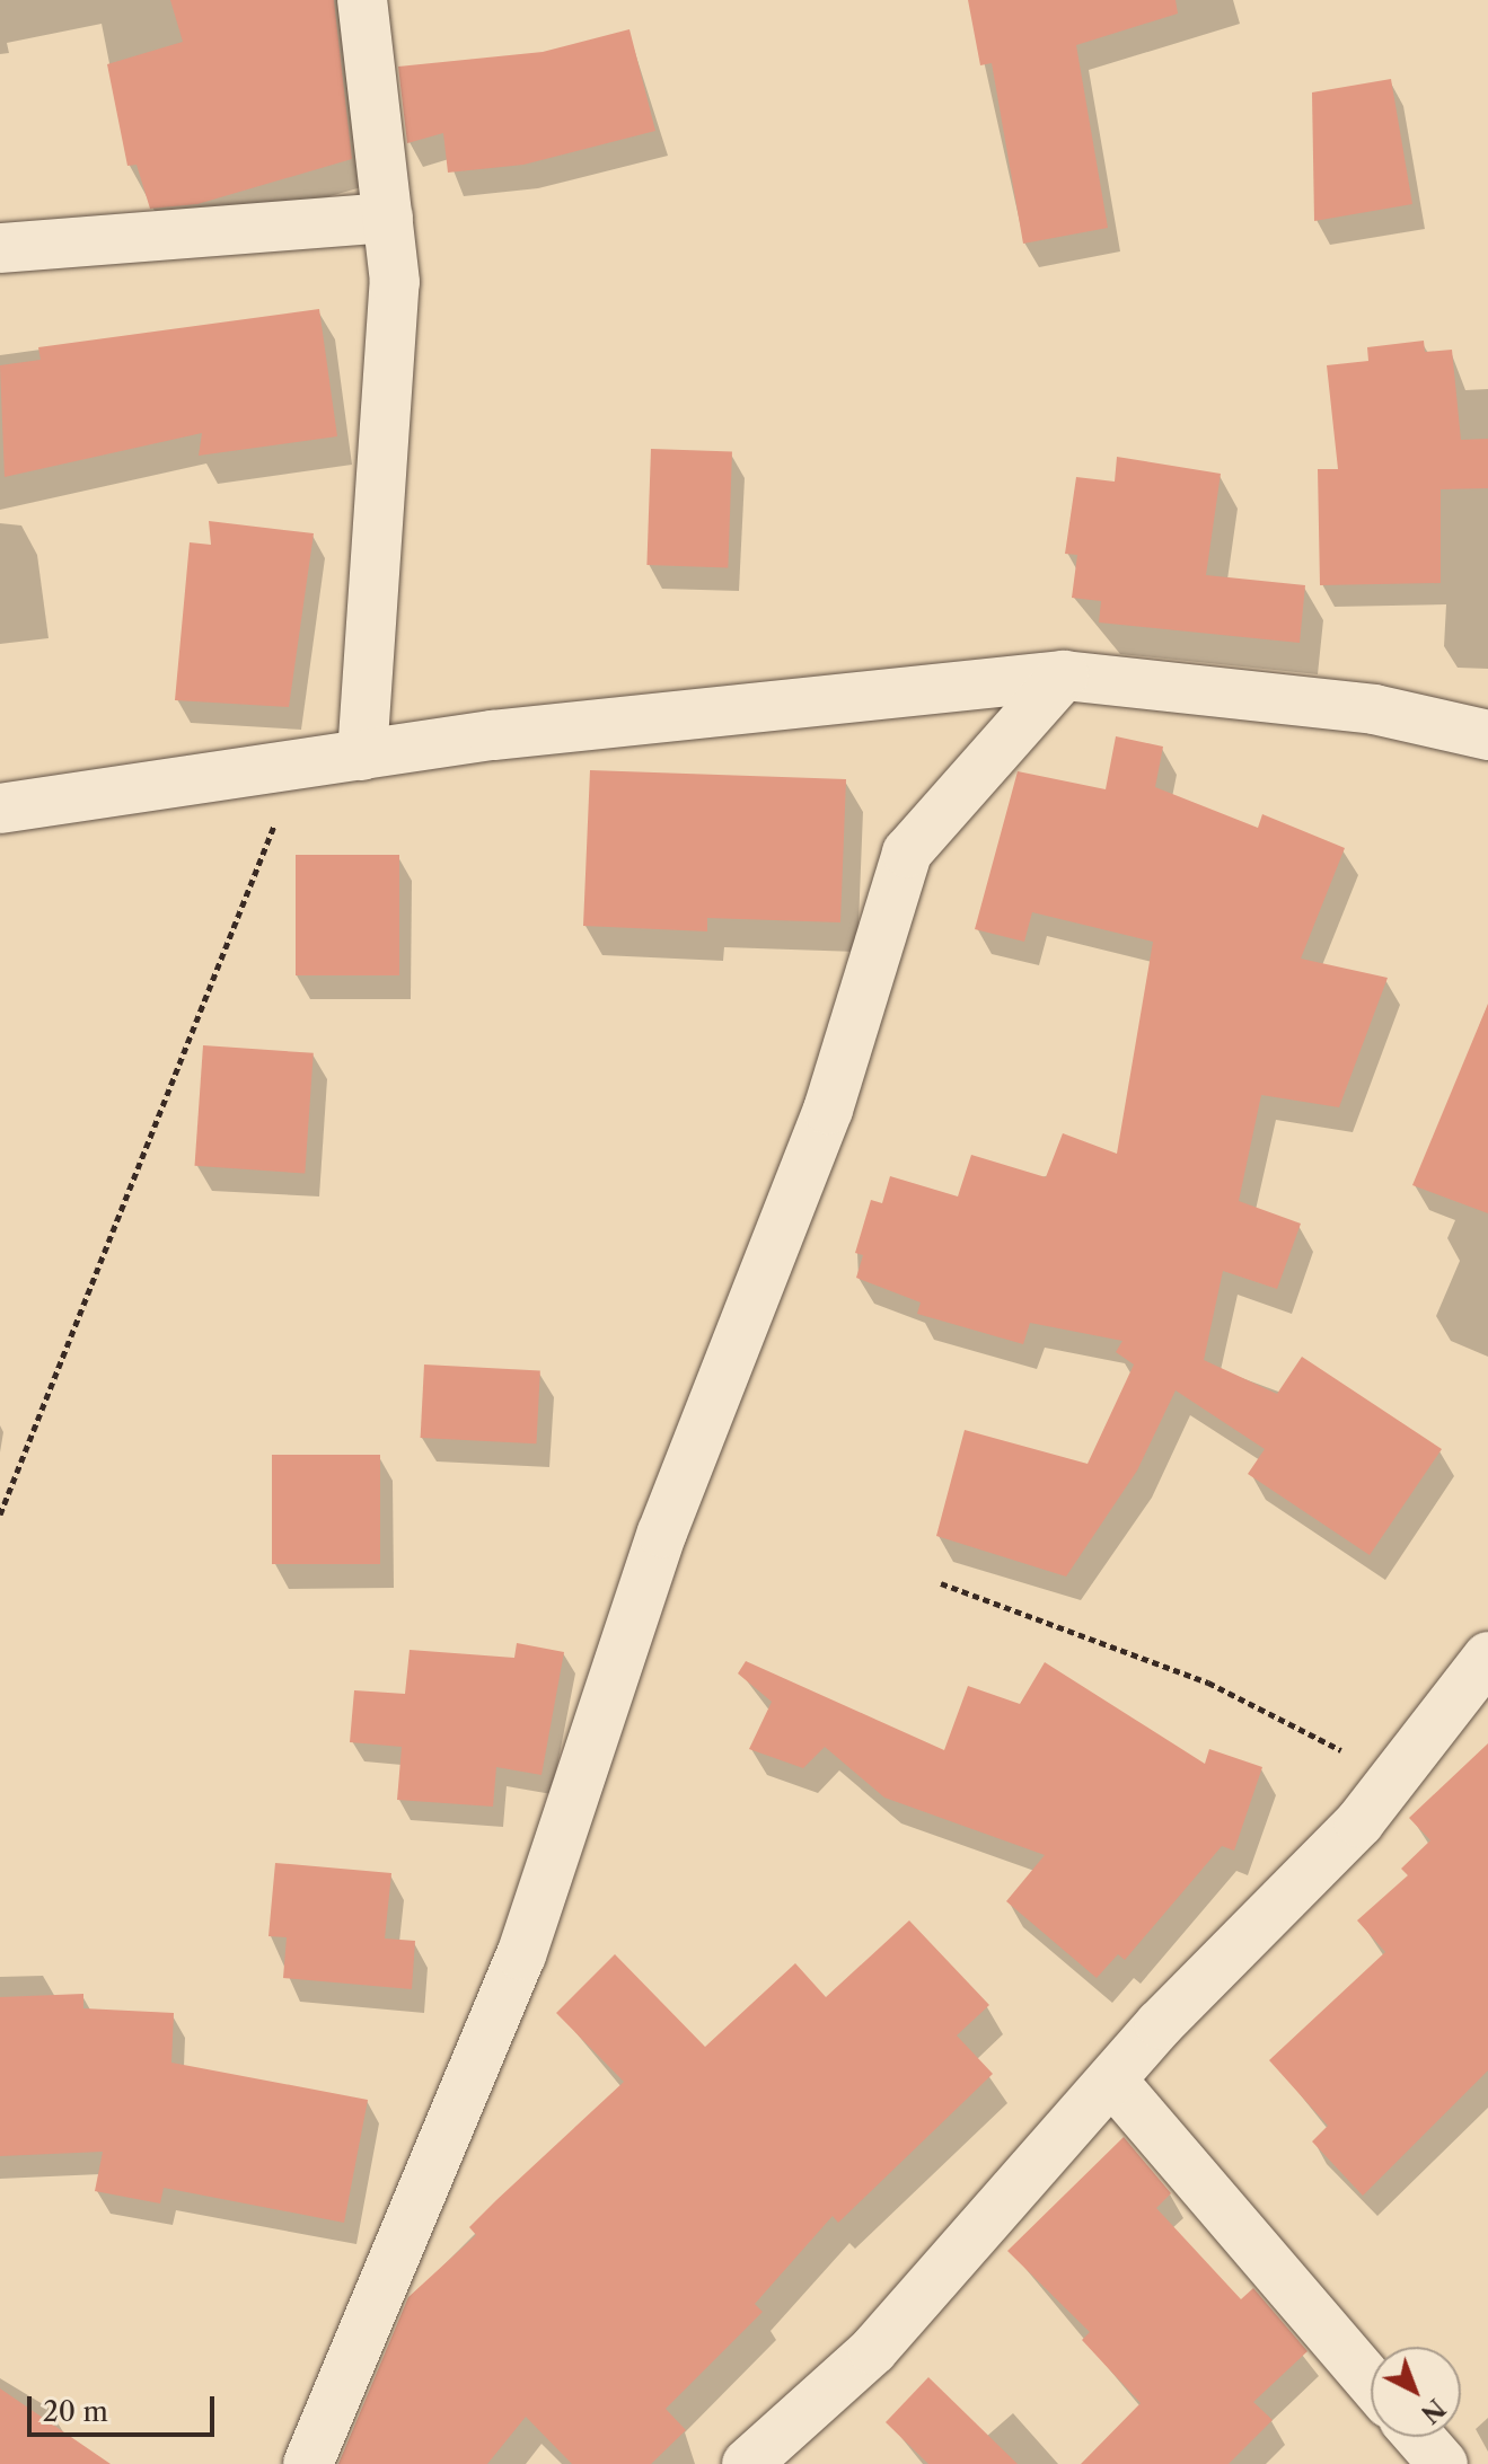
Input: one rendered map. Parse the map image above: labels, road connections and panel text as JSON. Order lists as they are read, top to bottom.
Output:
{
  "scale_bar": "20 m",
  "north": "bottom right"
}
